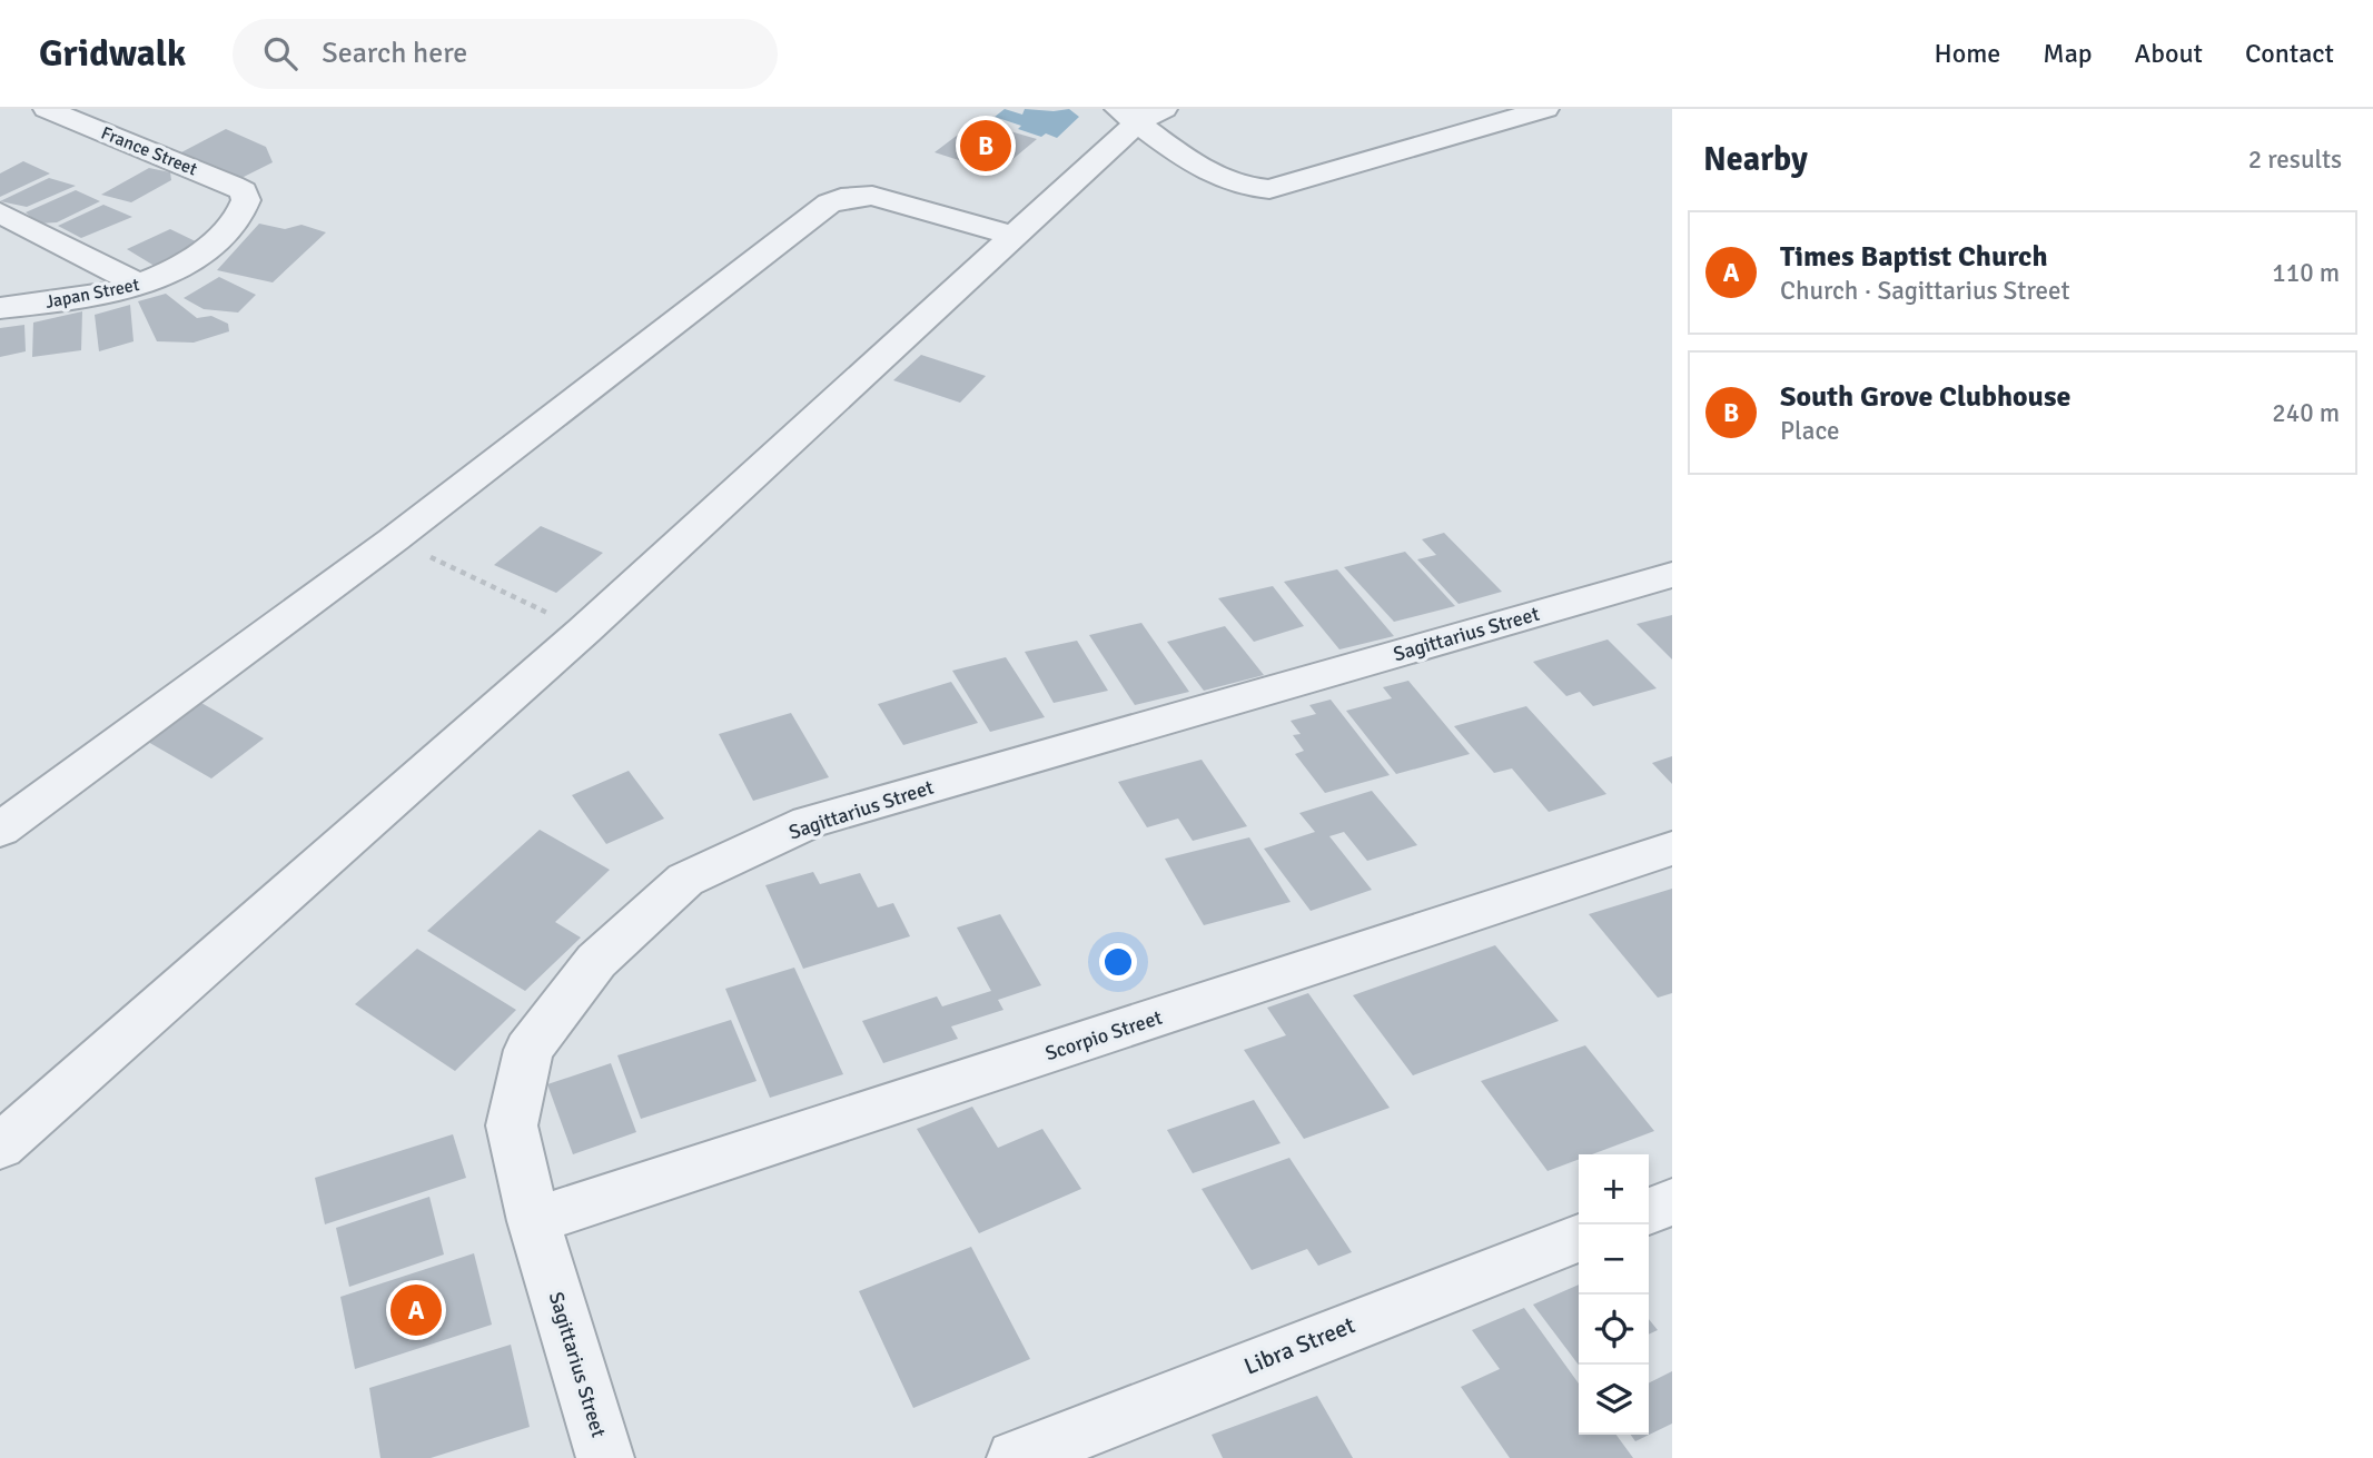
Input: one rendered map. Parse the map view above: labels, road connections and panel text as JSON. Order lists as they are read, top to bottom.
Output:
{
  "streets": {
    "street": [
      "France Street",
      "Japan Street",
      "Sagittarius Street",
      "Scorpio Street",
      "Libra Street"
    ]
  },
  "crossings": [
    ["France Street", "Japan Street"],
    ["Sagittarius Street", "Scorpio Street"]
  ],
  "page": {
    "header": "Gridwalk",
    "search": "Search here",
    "nav": [
      "Home",
      "Map",
      "About",
      "Contact"
    ],
    "heading": ["Nearby", "2 results"],
    "pins": ["B", "A"],
    "list": [
      {
        "mark": "A",
        "name": "Times Baptist Church",
        "note": "Church · Sagittarius Street",
        "value": "110 m"
      },
      {
        "mark": "B",
        "name": "South Grove Clubhouse",
        "note": "Place",
        "value": "240 m"
      }
    ],
    "map_buttons": ["+", "−"]
  }
}
